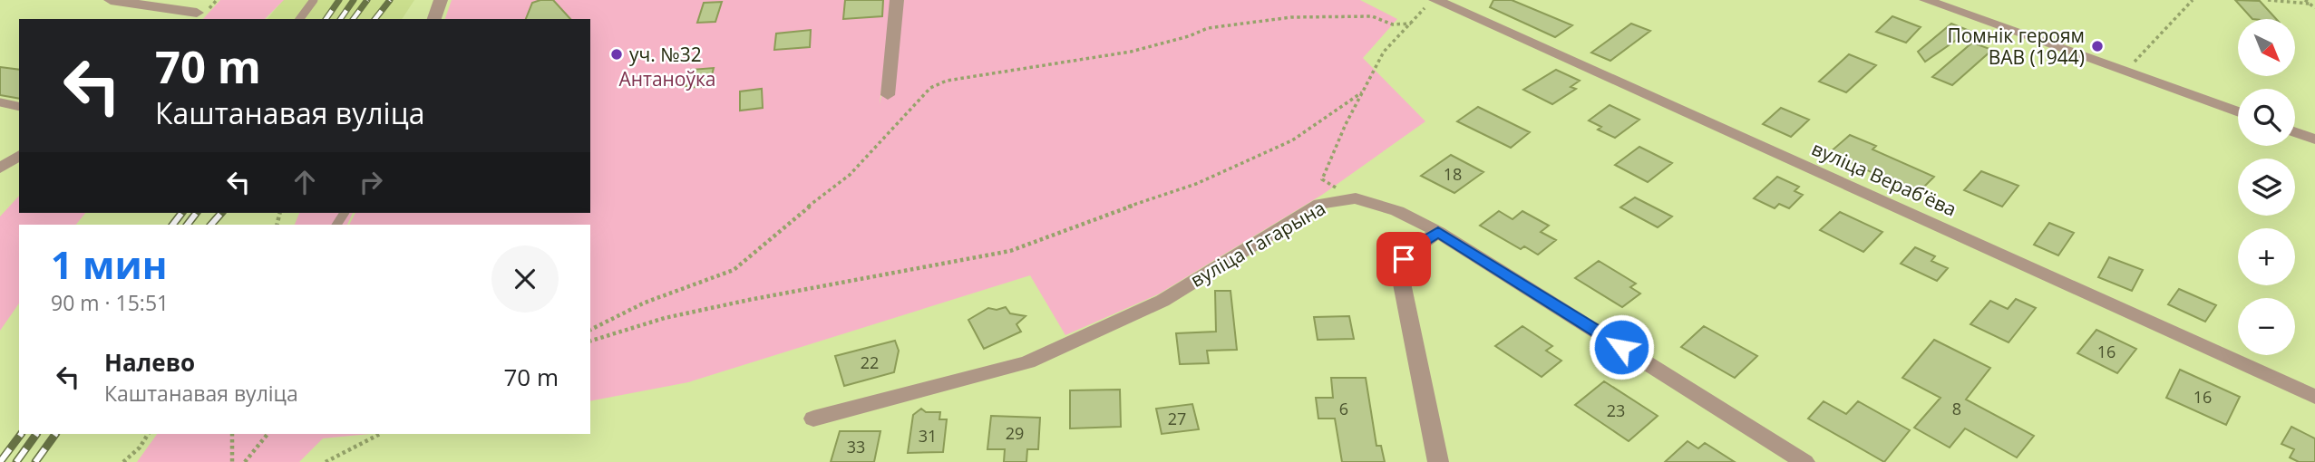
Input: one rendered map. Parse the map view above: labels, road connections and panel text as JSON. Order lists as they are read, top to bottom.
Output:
{
  "streets": {
    "street": ["вуліца Верабʼёва", "вуліца Гагарына"]
  },
  "parks": ["Антаноўка"],
  "places": ["Помнік героям ВАВ (1944)", "уч. №32"],
  "house_numbers": [
    "18",
    "16",
    "22",
    "16",
    "6",
    "8",
    "23",
    "27",
    "29",
    "31",
    "33"
  ],
  "north": "bottom right",
  "page": {
    "map_buttons": ["+", "−"],
    "turn": ["70 m", "Каштанавая вуліца"],
    "heading": ["1 мин", "90 m · 15:51"],
    "list": [
      {
        "name": "Налево",
        "note": "Каштанавая вуліца",
        "value": "70 m"
      }
    ]
  }
}
